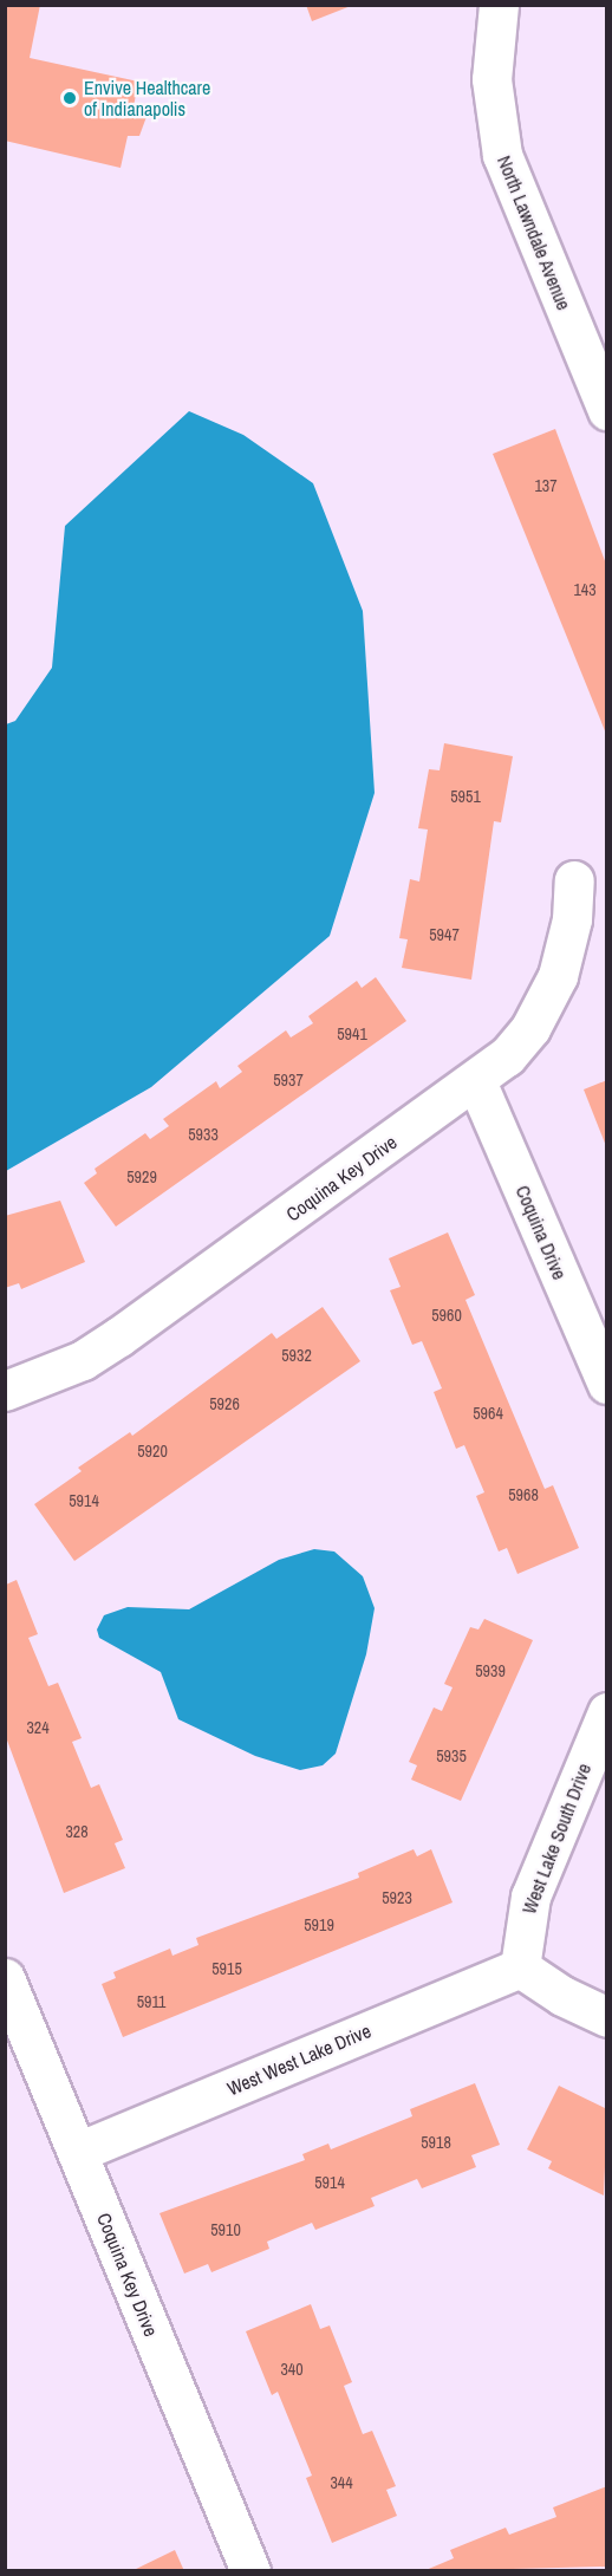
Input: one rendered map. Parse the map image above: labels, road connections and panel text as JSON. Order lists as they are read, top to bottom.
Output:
{
  "streets": {
    "street": [
      "North Lawndale Avenue",
      "Coquina Key Drive",
      "Coquina Drive",
      "West Lake South Drive",
      "West West Lake Drive"
    ]
  },
  "crossings": [
    ["Coquina Key Drive", "Coquina Drive"],
    ["Coquina Key Drive", "West West Lake Drive"],
    ["West Lake South Drive", "West West Lake Drive"]
  ],
  "places": ["Envive Healthcare of Indianapolis"],
  "house_numbers": [
    "137",
    "143",
    "5951",
    "5947",
    "5941",
    "5937",
    "5933",
    "5929",
    "5960",
    "5932",
    "5926",
    "5964",
    "5920",
    "5968",
    "5914",
    "5939",
    "324",
    "5935",
    "328",
    "5923",
    "5919",
    "5915",
    "5911",
    "5918",
    "5914",
    "5910",
    "340",
    "344"
  ]
}
